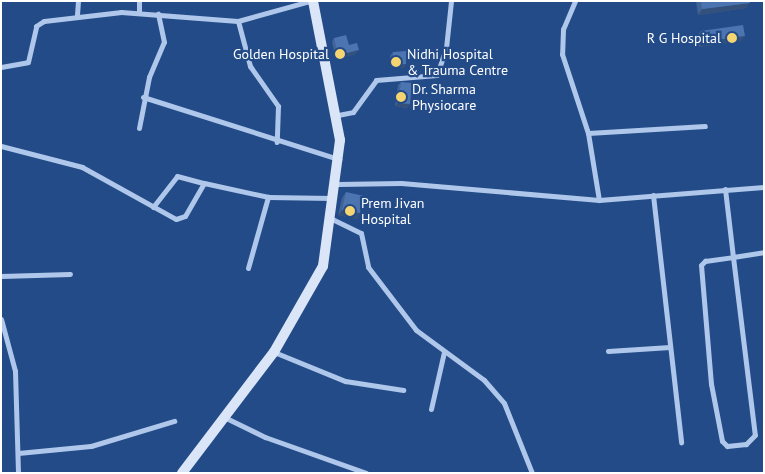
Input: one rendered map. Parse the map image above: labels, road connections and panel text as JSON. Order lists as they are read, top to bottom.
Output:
{
  "places": [
    "R G Hospital",
    "Golden Hospital",
    "Nidhi Hospital & Trauma Centre",
    "Dr. Sharma Physiocare",
    "Prem Jivan Hospital"
  ]
}
